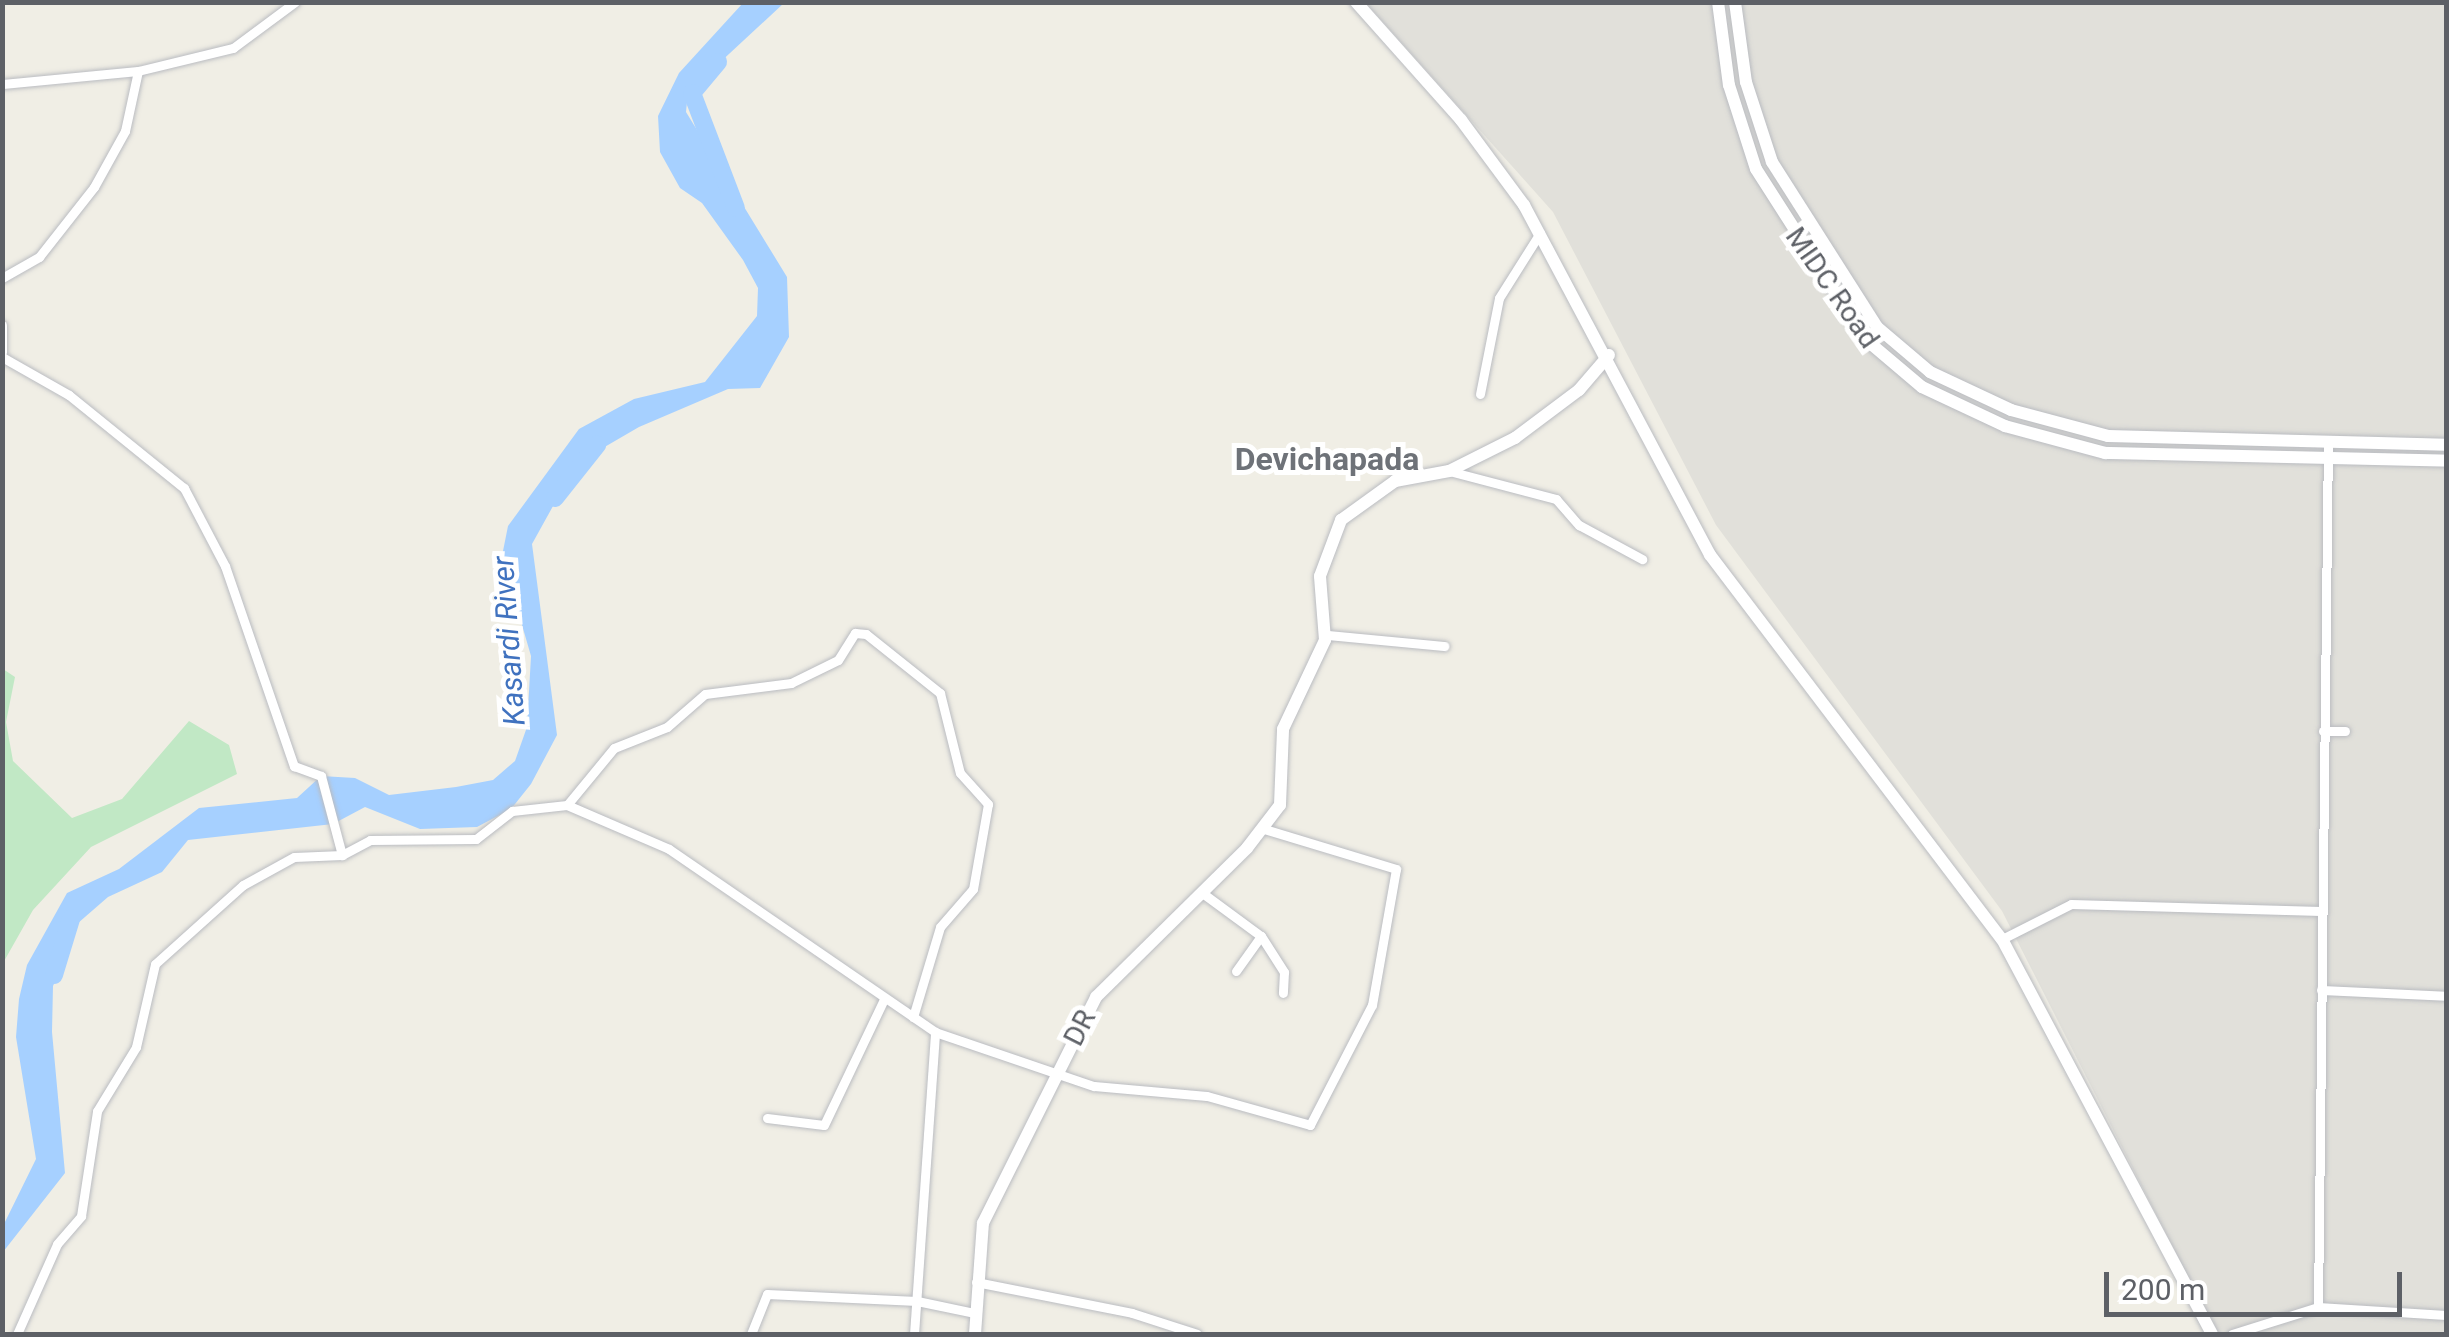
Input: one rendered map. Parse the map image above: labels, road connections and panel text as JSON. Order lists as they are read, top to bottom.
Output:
{
  "streets": {
    "main road": ["MIDC Road", "DR"]
  },
  "districts": ["Devichapada"],
  "water": ["Kasardi River"],
  "scale_bar": "200 m"
}
